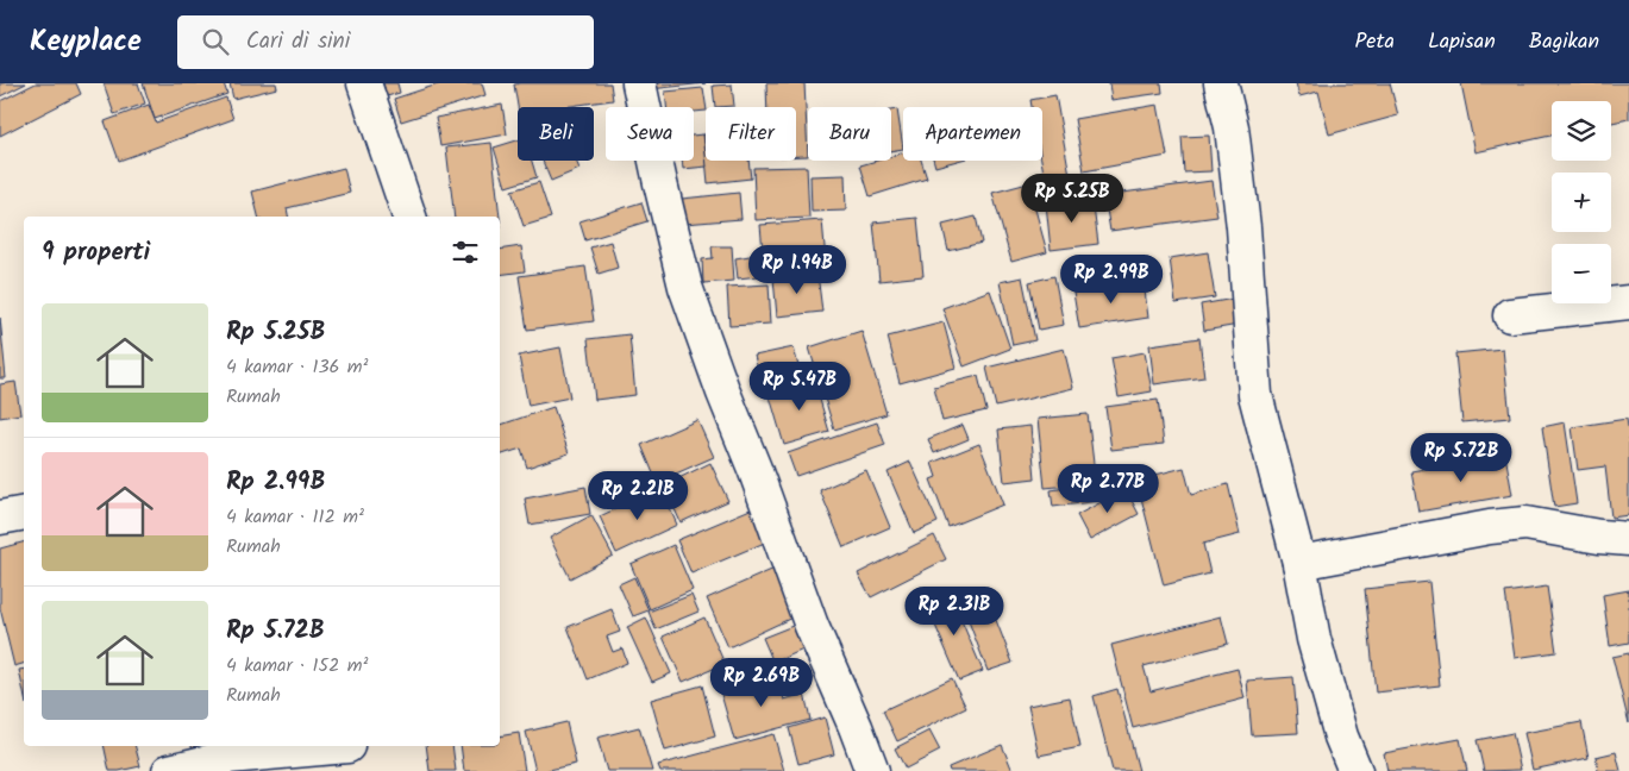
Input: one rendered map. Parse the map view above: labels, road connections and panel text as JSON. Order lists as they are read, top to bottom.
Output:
{
  "page": {
    "header": "Keyplace",
    "search": "Cari di sini",
    "nav": ["Peta", "Lapisan", "Bagikan"],
    "map_buttons": ["+", "−"],
    "chip": [
      "Beli",
      "Sewa",
      "Filter",
      "Baru",
      "Apartemen"
    ],
    "price": [
      "Rp 5.25B",
      "Rp 1.94B",
      "Rp 2.99B",
      "Rp 5.47B",
      "Rp 5.72B",
      "Rp 2.77B",
      "Rp 2.21B",
      "Rp 2.31B",
      "Rp 2.69B"
    ],
    "heading": "9 properti",
    "list": [
      {
        "name": "Rp 5.25B",
        "note": "4 kamar · 136 m² · Rumah"
      },
      {
        "name": "Rp 2.99B",
        "note": "4 kamar · 112 m² · Rumah"
      },
      {
        "name": "Rp 5.72B",
        "note": "4 kamar · 152 m² · Rumah"
      }
    ]
  }
}
